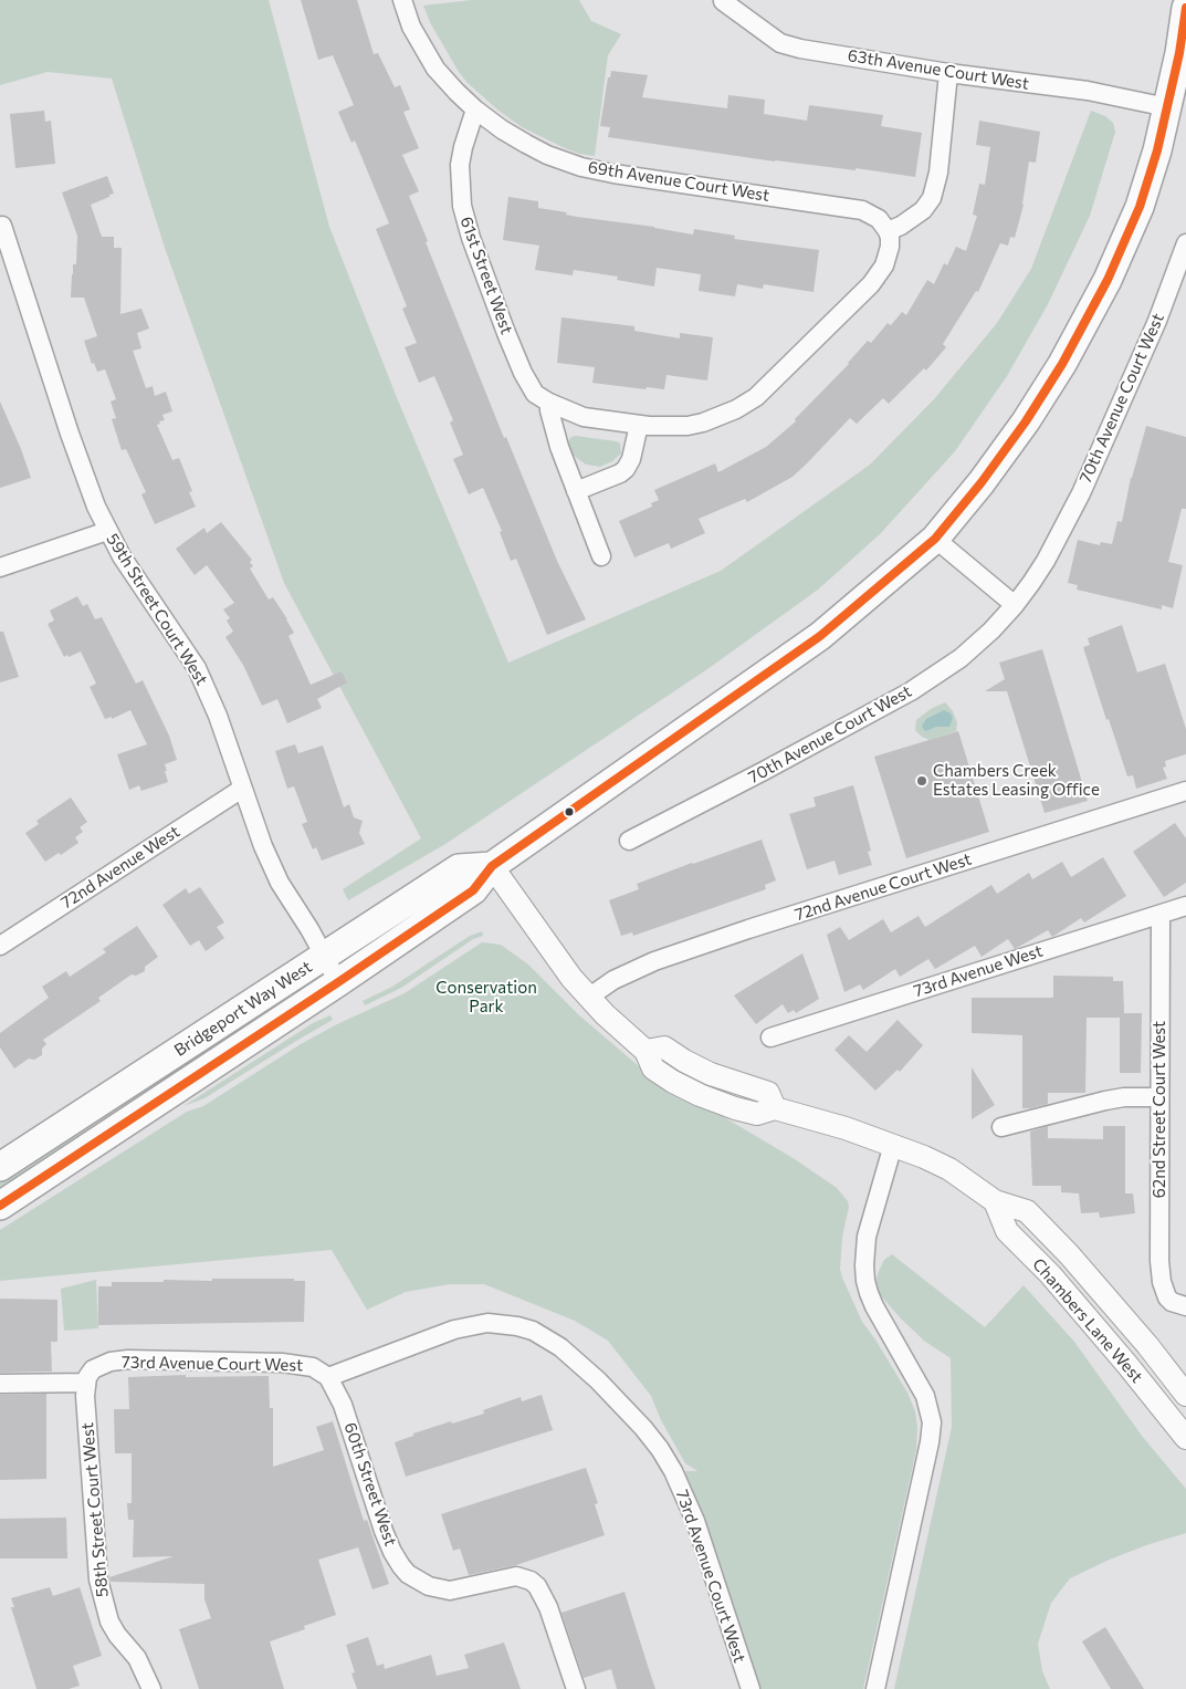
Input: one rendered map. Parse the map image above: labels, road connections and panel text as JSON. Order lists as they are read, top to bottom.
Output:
{
  "streets": {
    "main road": ["Bridgeport Way West"],
    "street": [
      "63th Avenue Court West",
      "69th Avenue Court West",
      "61st Street West",
      "70th Avenue Court West",
      "59th Street Court West",
      "72nd Avenue West",
      "72nd Avenue Court West",
      "73rd Avenue West",
      "62nd Street Court West",
      "Chambers Lane West",
      "73rd Avenue Court West",
      "60th Street West",
      "58th Street Court West"
    ]
  },
  "crossings": [
    ["63th Avenue Court West", "Bridgeport Way West"],
    ["69th Avenue Court West", "61st Street West"],
    ["59th Street Court West", "72nd Avenue West"],
    ["59th Street Court West", "Bridgeport Way West"],
    ["72nd Avenue Court West", "Chambers Lane West"],
    ["73rd Avenue West", "62nd Street Court West"],
    ["Bridgeport Way West", "Chambers Lane West"],
    ["73rd Avenue Court West", "60th Street West"],
    ["73rd Avenue Court West", "58th Street Court West"]
  ],
  "parks": ["Conservation Park"],
  "places": ["Chambers Creek Estates Leasing Office"]
}
